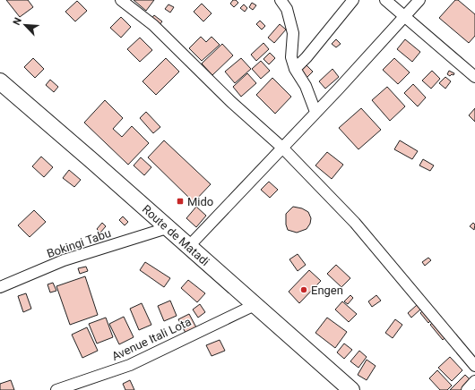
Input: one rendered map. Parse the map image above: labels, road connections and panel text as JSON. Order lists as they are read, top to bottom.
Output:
{
  "streets": {
    "highway": ["Route de Matadi"],
    "street": ["Bokingi Tabu", "Avenue Itali Lota"]
  },
  "crossings": [
    ["Route de Matadi", "Bokingi Tabu"],
    ["Route de Matadi", "Avenue Itali Lota"]
  ],
  "places": {
    "transit": ["Mido"],
    "other": ["Engen"]
  },
  "north": "top left"
}
